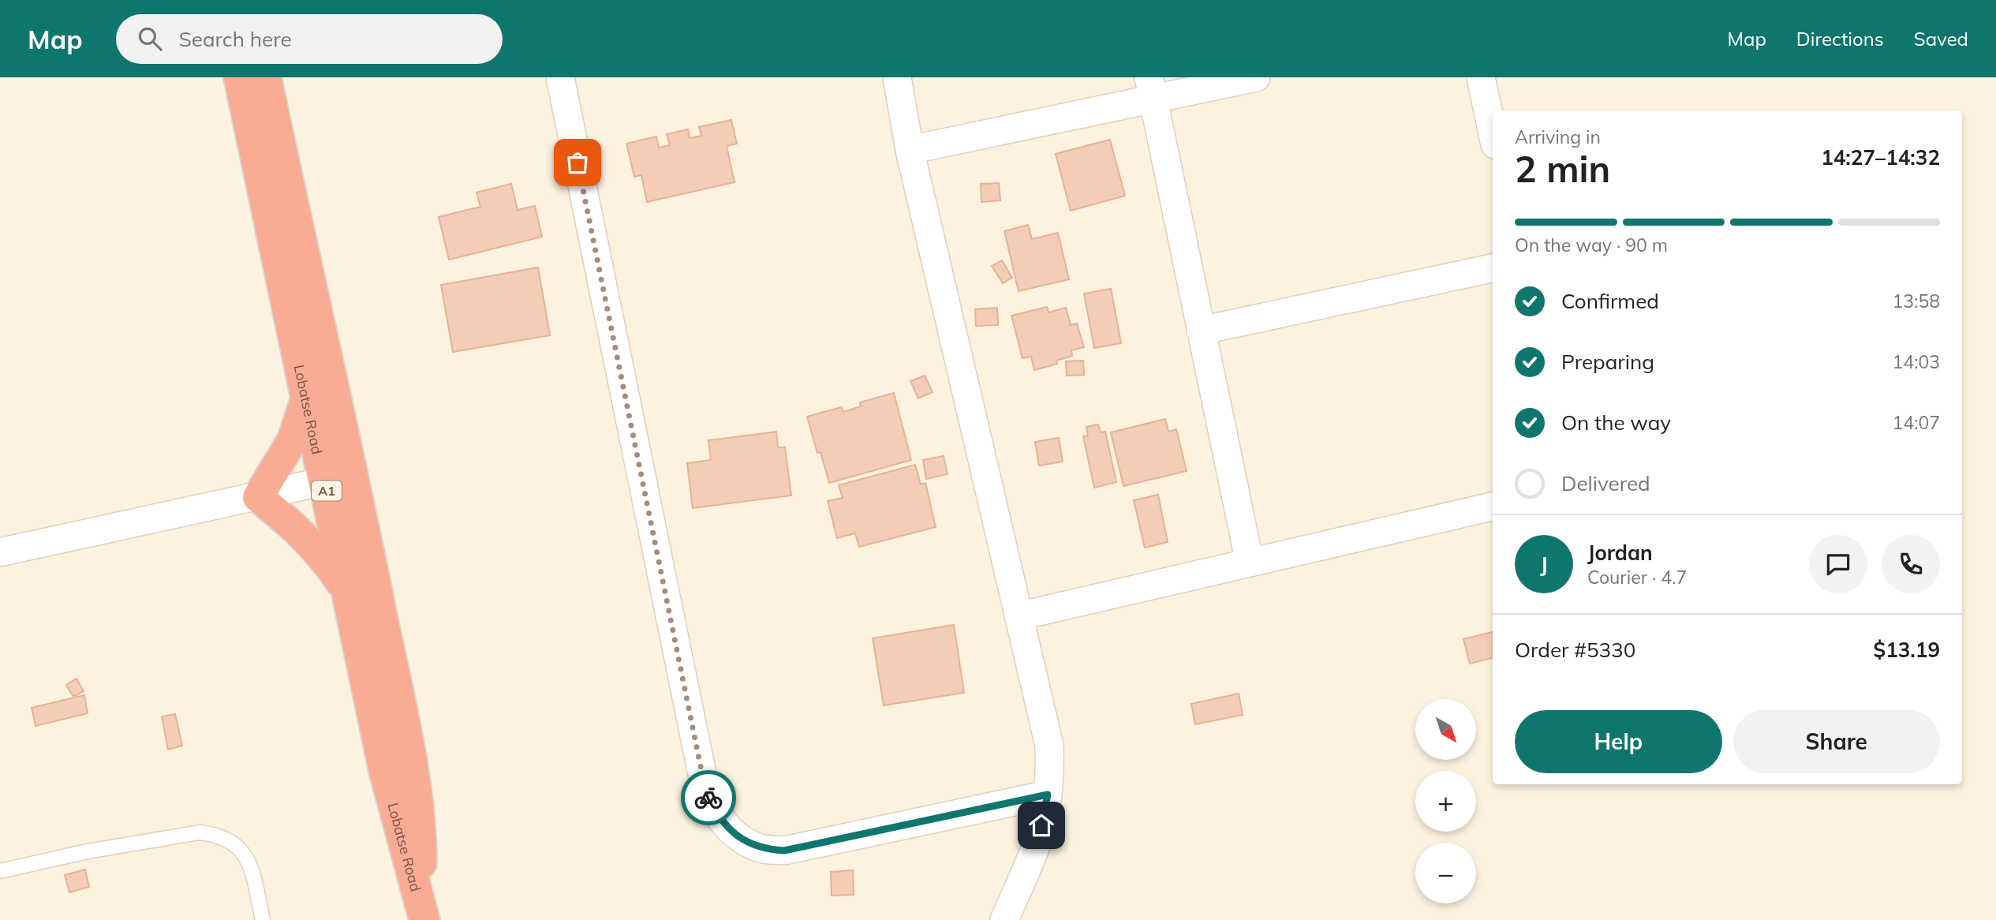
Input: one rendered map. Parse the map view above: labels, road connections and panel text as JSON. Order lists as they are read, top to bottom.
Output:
{
  "streets": {
    "highway": ["Lobatse Road", "A1"]
  },
  "north": "bottom right",
  "page": {
    "header": "Map",
    "search": "Search here",
    "nav": ["Map", "Directions", "Saved"],
    "heading": ["2 min", "Arriving in", "14:27–14:32"],
    "panel": [
      "Jordan",
      "Courier · 4.7",
      "Order #5330",
      "$13.19"
    ],
    "bar": "On the way · 90 m",
    "list": [
      ["Confirmed", "13:58"],
      ["Preparing", "14:03"],
      ["On the way", "14:07"],
      "Delivered"
    ],
    "round": "J",
    "map_buttons": ["+", "−"],
    "buttons": ["Help", "Share"]
  }
}
